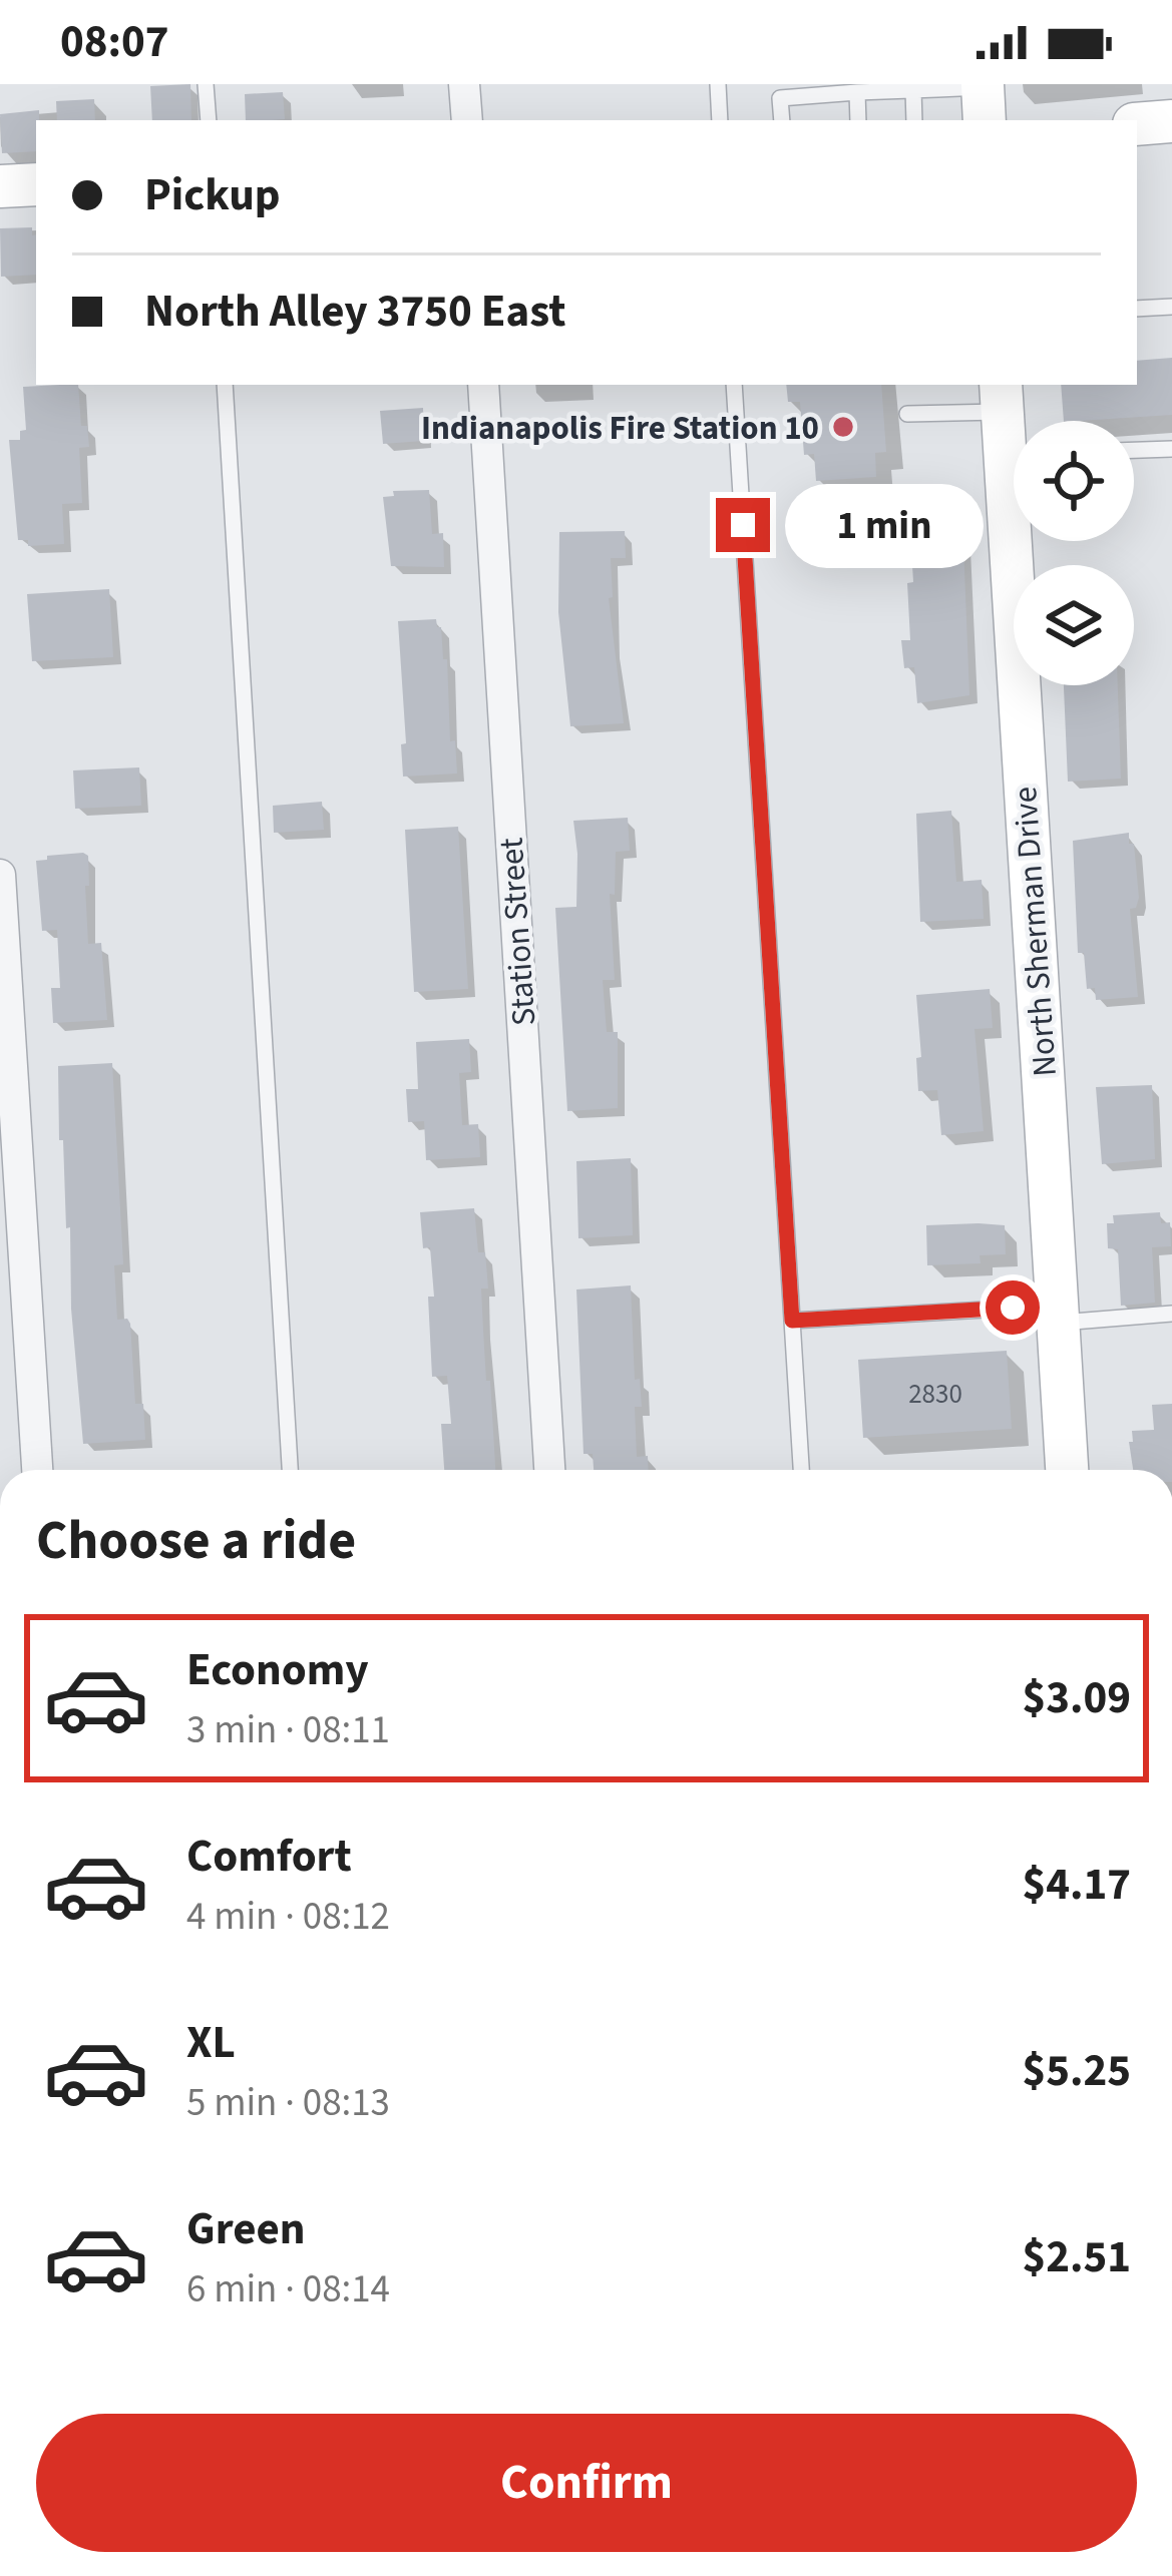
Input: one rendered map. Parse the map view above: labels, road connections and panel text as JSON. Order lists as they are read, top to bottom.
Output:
{
  "streets": {
    "main road": ["North Sherman Drive"],
    "street": ["Station Street"]
  },
  "places": ["Indianapolis Fire Station 10"],
  "house_numbers": ["2830"],
  "page": {
    "status": "08:07",
    "banner": ["Pickup", "North Alley 3750 East"],
    "bubble": "1 min",
    "heading": "Choose a ride",
    "list": [
      {
        "name": "Economy",
        "note": "3 min · 08:11",
        "value": "$3.09"
      },
      {
        "name": "Comfort",
        "note": "4 min · 08:12",
        "value": "$4.17"
      },
      {
        "name": "XL",
        "note": "5 min · 08:13",
        "value": "$5.25"
      },
      {
        "name": "Green",
        "note": "6 min · 08:14",
        "value": "$2.51"
      }
    ],
    "buttons": "Confirm"
  }
}
